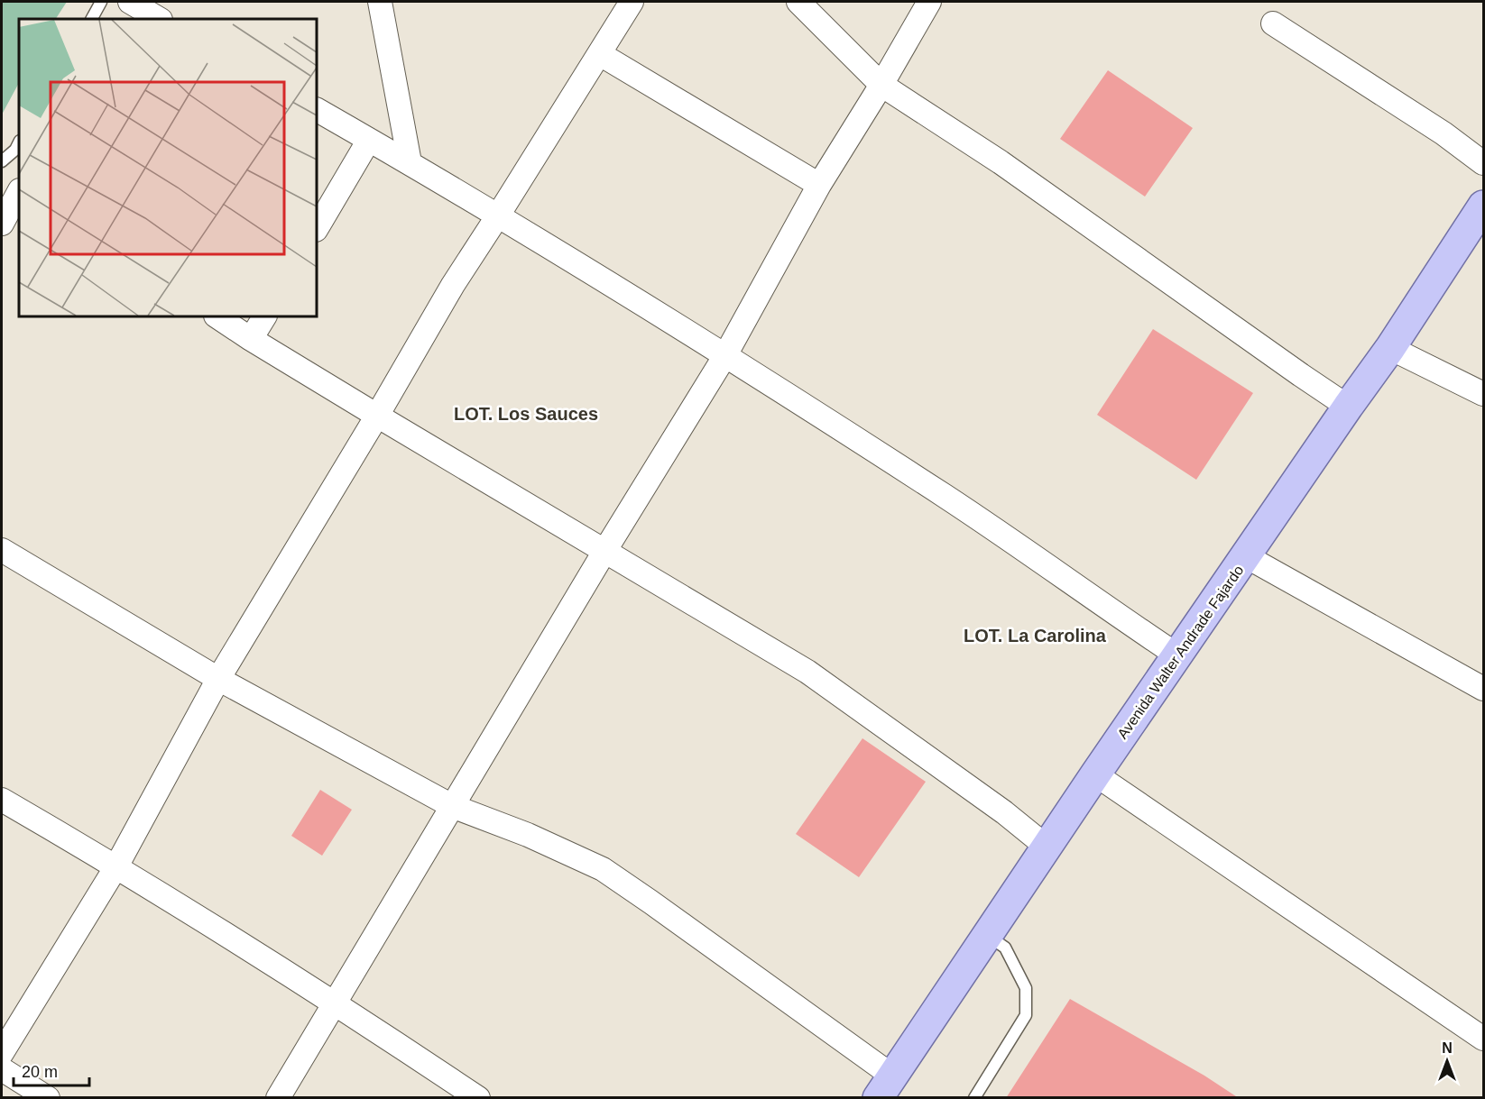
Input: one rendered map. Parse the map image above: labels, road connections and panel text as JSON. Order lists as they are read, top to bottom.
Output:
{
  "streets": {
    "main road": ["Avenida Walter Andrade Fajardo"]
  },
  "districts": ["LOT. Los Sauces", "LOT. La Carolina"],
  "scale_bar": "20 m",
  "north": "top"
}
